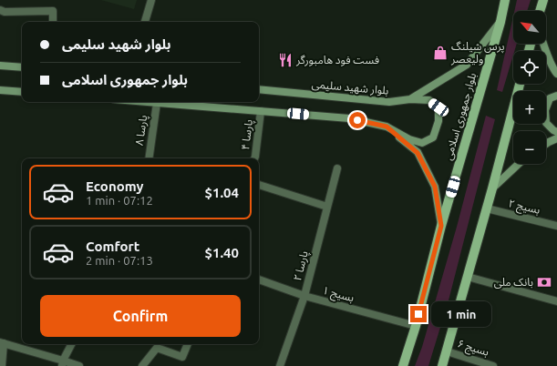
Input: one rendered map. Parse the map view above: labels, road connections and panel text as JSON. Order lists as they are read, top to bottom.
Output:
{
  "streets": {
    "main road": ["بلوار شهید سلیمی", "بلوار جمهوری اسلامی"],
    "street": [
      "پارسا ۸",
      "پارسا ۴",
      "بسیج ۲",
      "پارسا ۲",
      "بسیج ۱",
      "بسیج ۶"
    ]
  },
  "crossings": [
    ["بلوار شهید سلیمی", "بلوار جمهوری اسلامی"],
    ["بلوار جمهوری اسلامی", "بسیج ۱"],
    ["پارسا ۲", "بسیج ۱"]
  ],
  "places": {
    "shop": ["پرس شیلنگ ولیعصر"],
    "restaurant": ["فست فود هامبورگر"],
    "bank": ["بانک ملی"]
  },
  "north": "top left",
  "page": {
    "map_buttons": ["+", "−"],
    "banner": ["بلوار شهید سلیمی", "بلوار جمهوری اسلامی"],
    "list": [
      {
        "name": "Economy",
        "note": "1 min · 07:12",
        "value": "$1.04"
      },
      {
        "name": "Comfort",
        "note": "2 min · 07:13",
        "value": "$1.40"
      }
    ],
    "buttons": "Confirm",
    "bubble": "1 min"
  }
}
